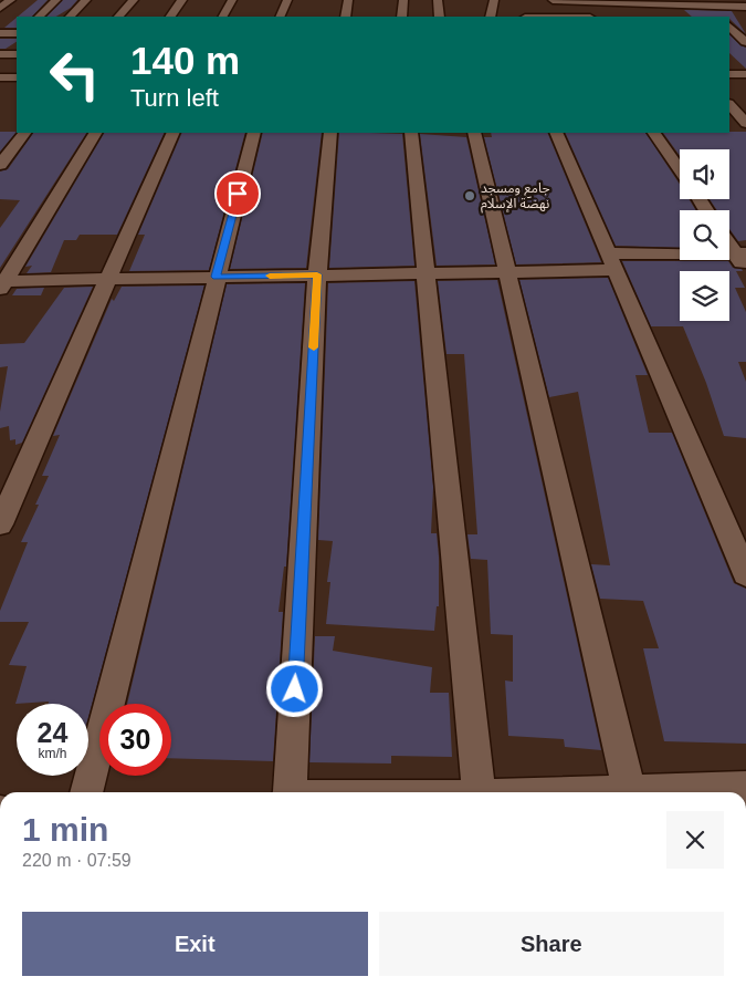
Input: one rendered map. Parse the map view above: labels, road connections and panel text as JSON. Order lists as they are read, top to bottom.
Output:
{
  "places": ["جامع ومسجد نهضة الإسلام"],
  "page": {
    "turn": ["140 m", "Turn left"],
    "speed": "24 km/h",
    "limit": "30",
    "heading": ["1 min", "220 m · 07:59"],
    "buttons": ["Exit", "Share"]
  }
}
